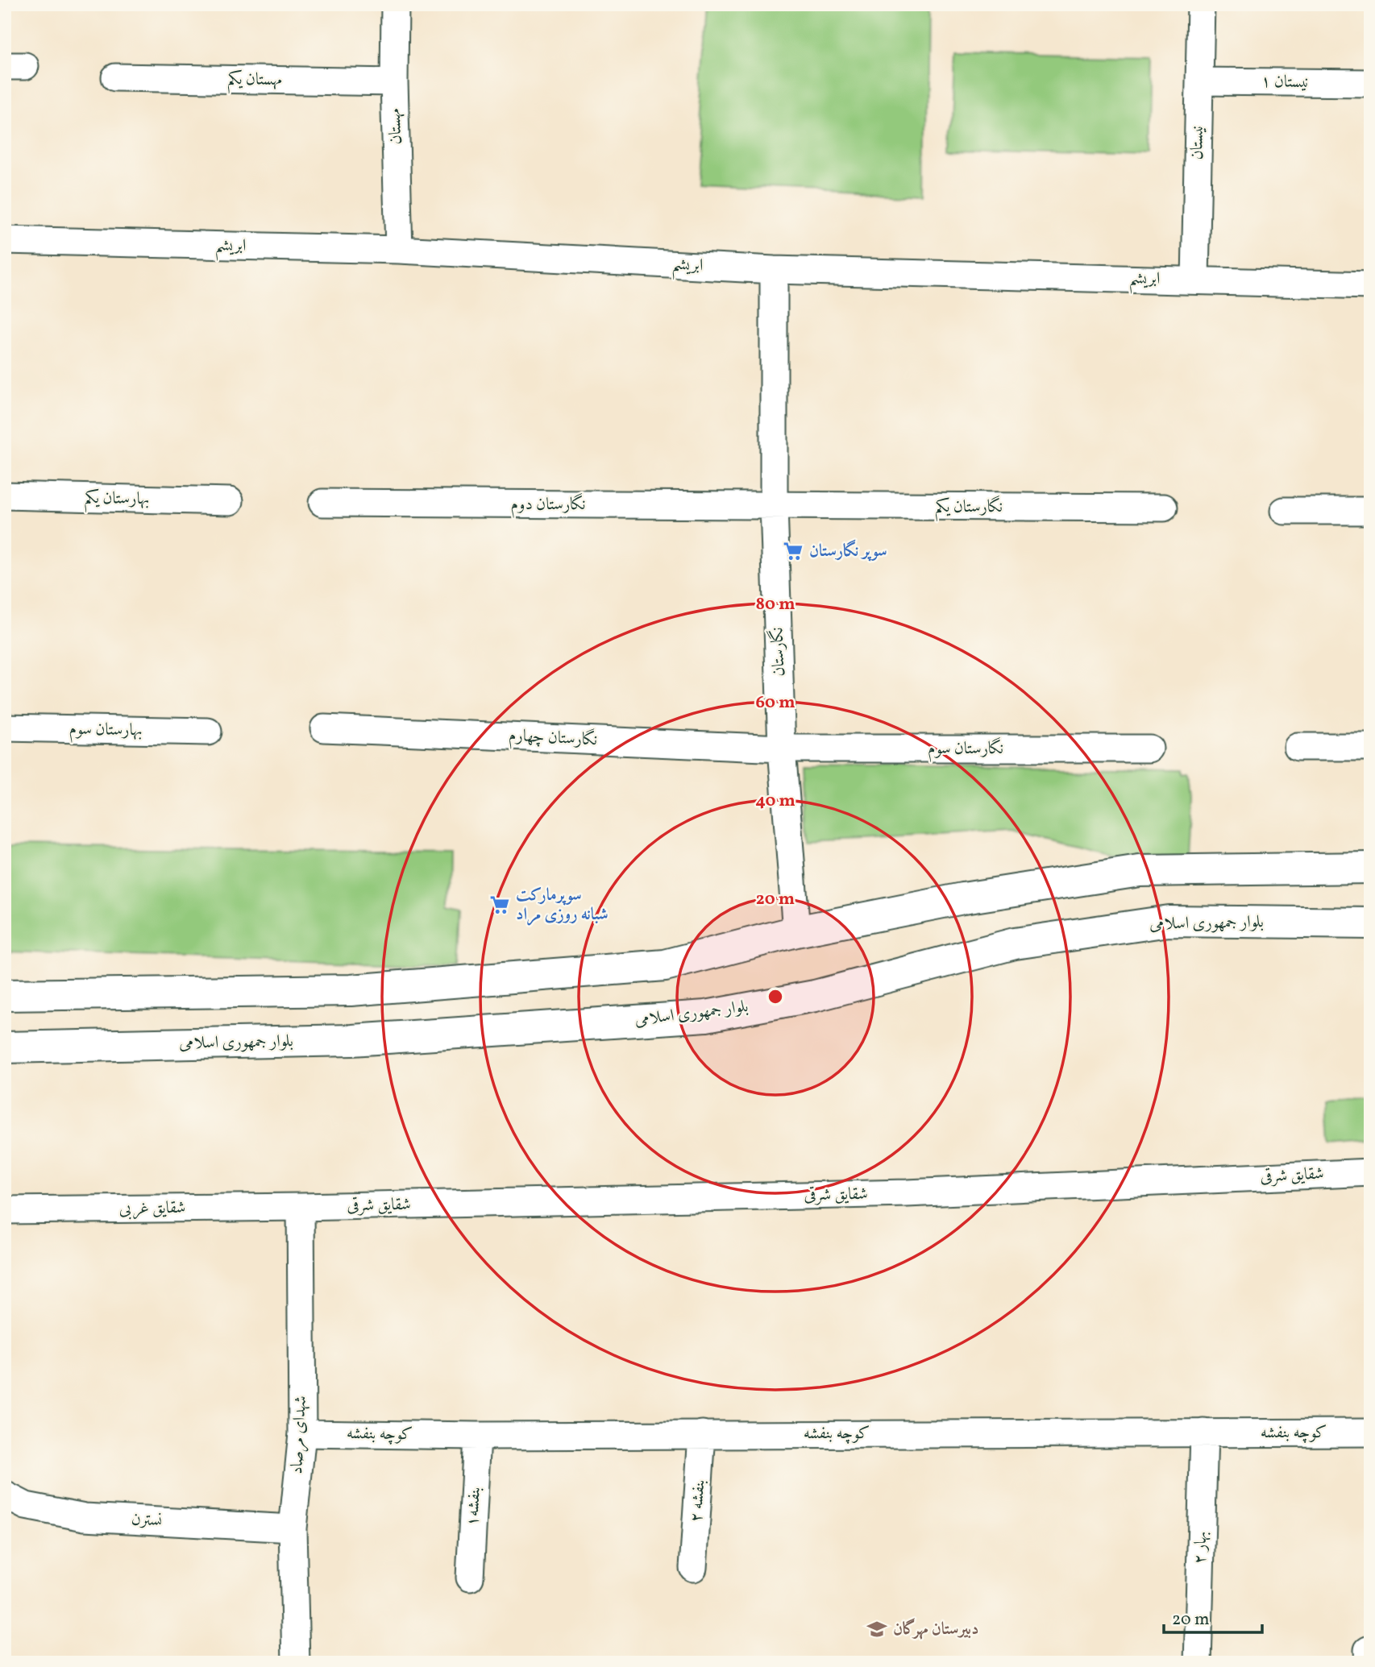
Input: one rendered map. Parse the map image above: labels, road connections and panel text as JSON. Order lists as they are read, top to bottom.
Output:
{
  "streets": {
    "main road": ["بلوار جمهوری اسلامی"],
    "street": [
      "مهستان یکم",
      "نیستان ۱",
      "مهستان",
      "نیستان",
      "ابریشم",
      "بهارستان یکم",
      "نگارستان دوم",
      "نگارستان یکم",
      "نگارستان",
      "بهارستان سوم",
      "نگارستان چهارم",
      "نگارستان سوم",
      "شقایق شرقی",
      "شقایق غربی",
      "کوچه بنفشه",
      "شهدای مرصاد",
      "بنفشه ۲",
      "بنفشه۱",
      "نسترن",
      "بهار ۲"
    ]
  },
  "crossings": [
    ["مهستان یکم", "مهستان"],
    ["نیستان ۱", "نیستان"],
    ["مهستان", "ابریشم"],
    ["نیستان", "ابریشم"],
    ["ابریشم", "نگارستان"],
    ["نگارستان دوم", "نگارستان یکم"],
    ["نگارستان دوم", "نگارستان"],
    ["نگارستان یکم", "نگارستان"],
    ["نگارستان", "نگارستان چهارم"],
    ["نگارستان", "نگارستان سوم"],
    ["نگارستان چهارم", "نگارستان سوم"],
    ["شقایق شرقی", "شقایق غربی"],
    ["شقایق شرقی", "شهدای مرصاد"],
    ["شقایق غربی", "شهدای مرصاد"],
    ["کوچه بنفشه", "شهدای مرصاد"],
    ["کوچه بنفشه", "بنفشه ۲"],
    ["کوچه بنفشه", "بنفشه۱"],
    ["کوچه بنفشه", "بهار ۲"],
    ["شهدای مرصاد", "نسترن"]
  ],
  "places": {
    "supermarket": ["سوپر نگارستان", "سوپرمارکت شبانه روزی مراد"],
    "school or university": ["دبیرستان مهرگان"]
  },
  "scale_bar": "20 m",
  "rings": [
    "80 m",
    "60 m",
    "40 m",
    "20 m"
  ]
}
